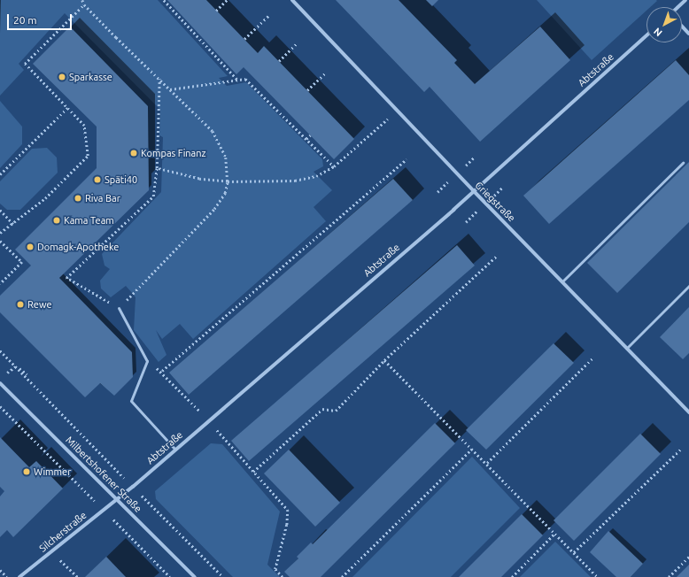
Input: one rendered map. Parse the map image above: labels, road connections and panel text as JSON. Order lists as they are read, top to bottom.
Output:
{
  "streets": {
    "street": [
      "Abtstraße",
      "Griegstraße",
      "Milbertshofener Straße",
      "Silcherstraße"
    ]
  },
  "crossings": [
    ["Abtstraße", "Griegstraße"],
    ["Abtstraße", "Milbertshofener Straße"],
    ["Abtstraße", "Silcherstraße"],
    ["Milbertshofener Straße", "Silcherstraße"]
  ],
  "places": [
    "Sparkasse",
    "Kompas Finanz",
    "Späti40",
    "Riva Bar",
    "Kama Team",
    "Domagk-Apotheke",
    "Rewe",
    "Wimmer"
  ],
  "scale_bar": "20 m",
  "north": "bottom left"
}
